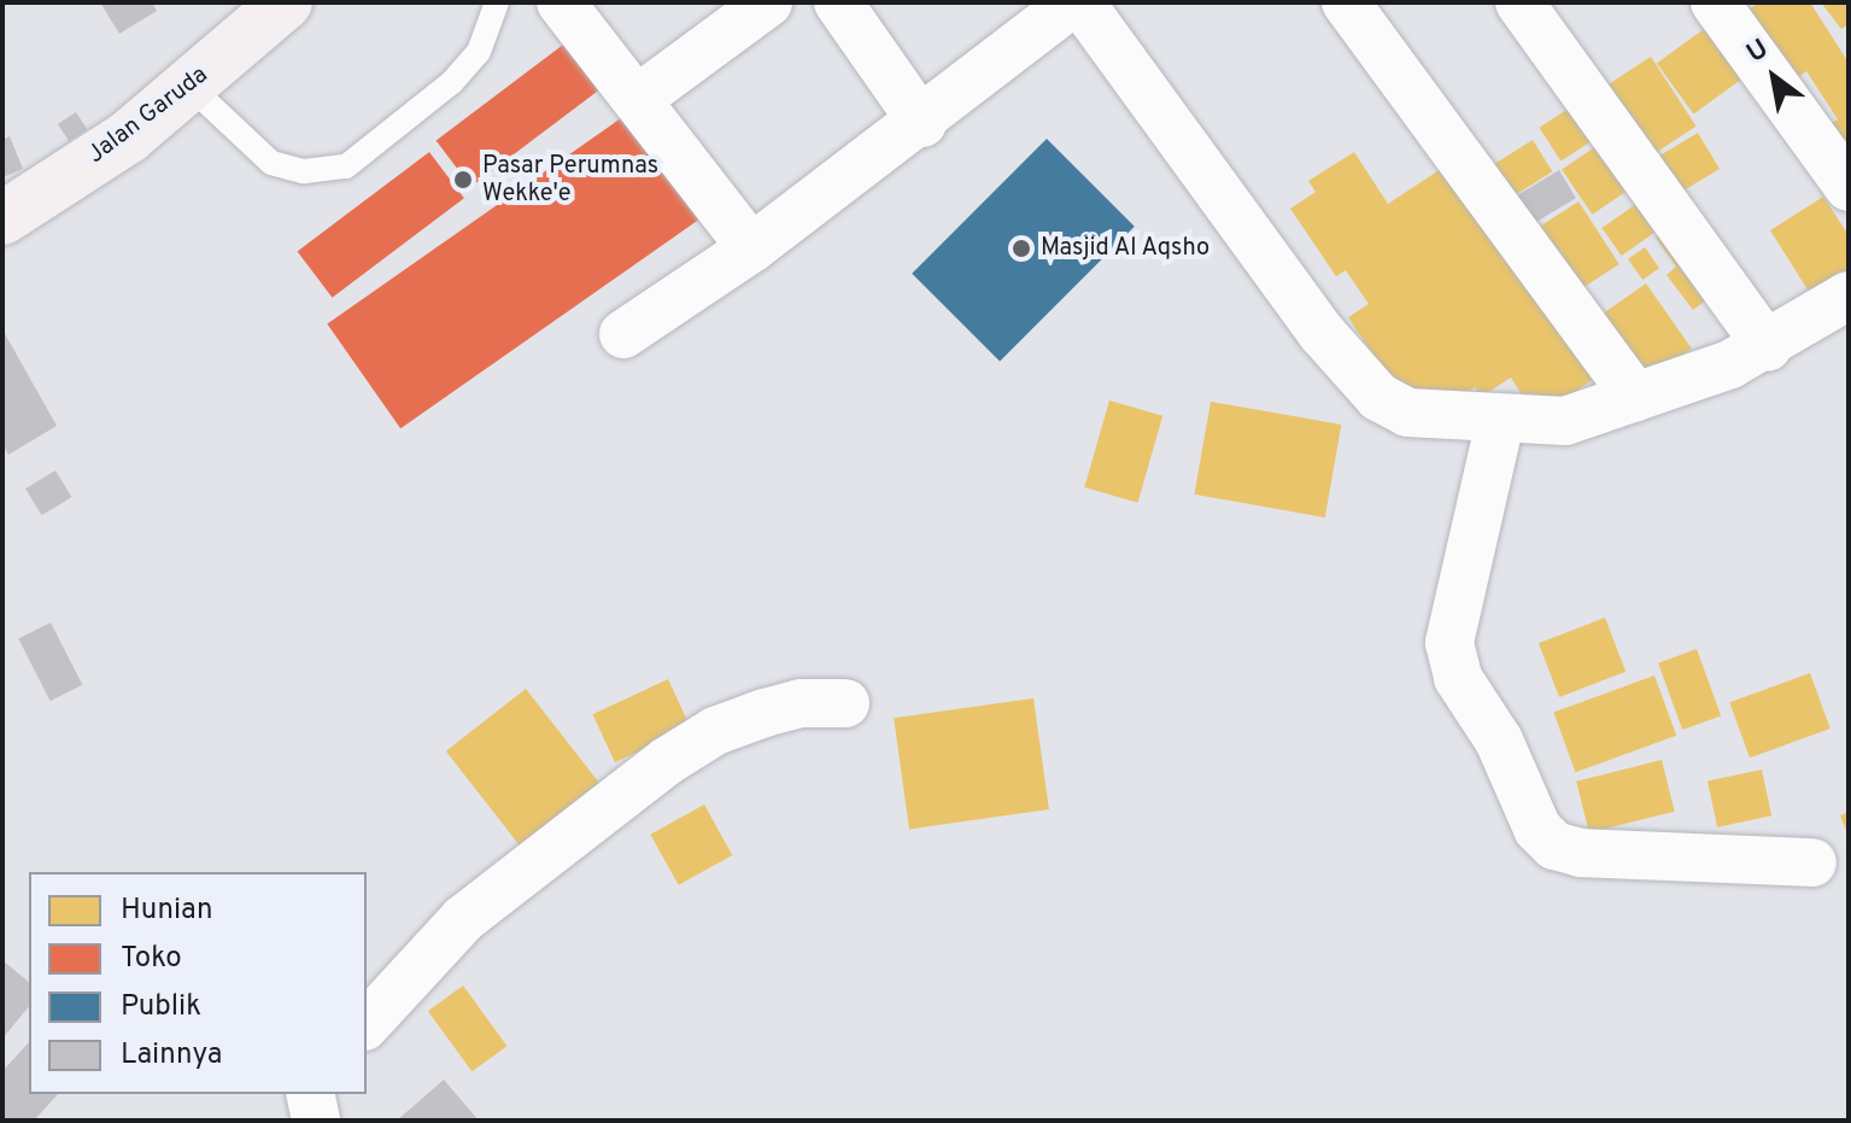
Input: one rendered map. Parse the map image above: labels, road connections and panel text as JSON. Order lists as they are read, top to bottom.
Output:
{
  "streets": {
    "highway": ["Jalan Garuda"]
  },
  "places": ["Pasar Perumnas Wekke'e", "Masjid Al Aqsho"],
  "legend": [
    "Hunian",
    "Toko",
    "Publik",
    "Lainnya"
  ],
  "north": "top left"
}
